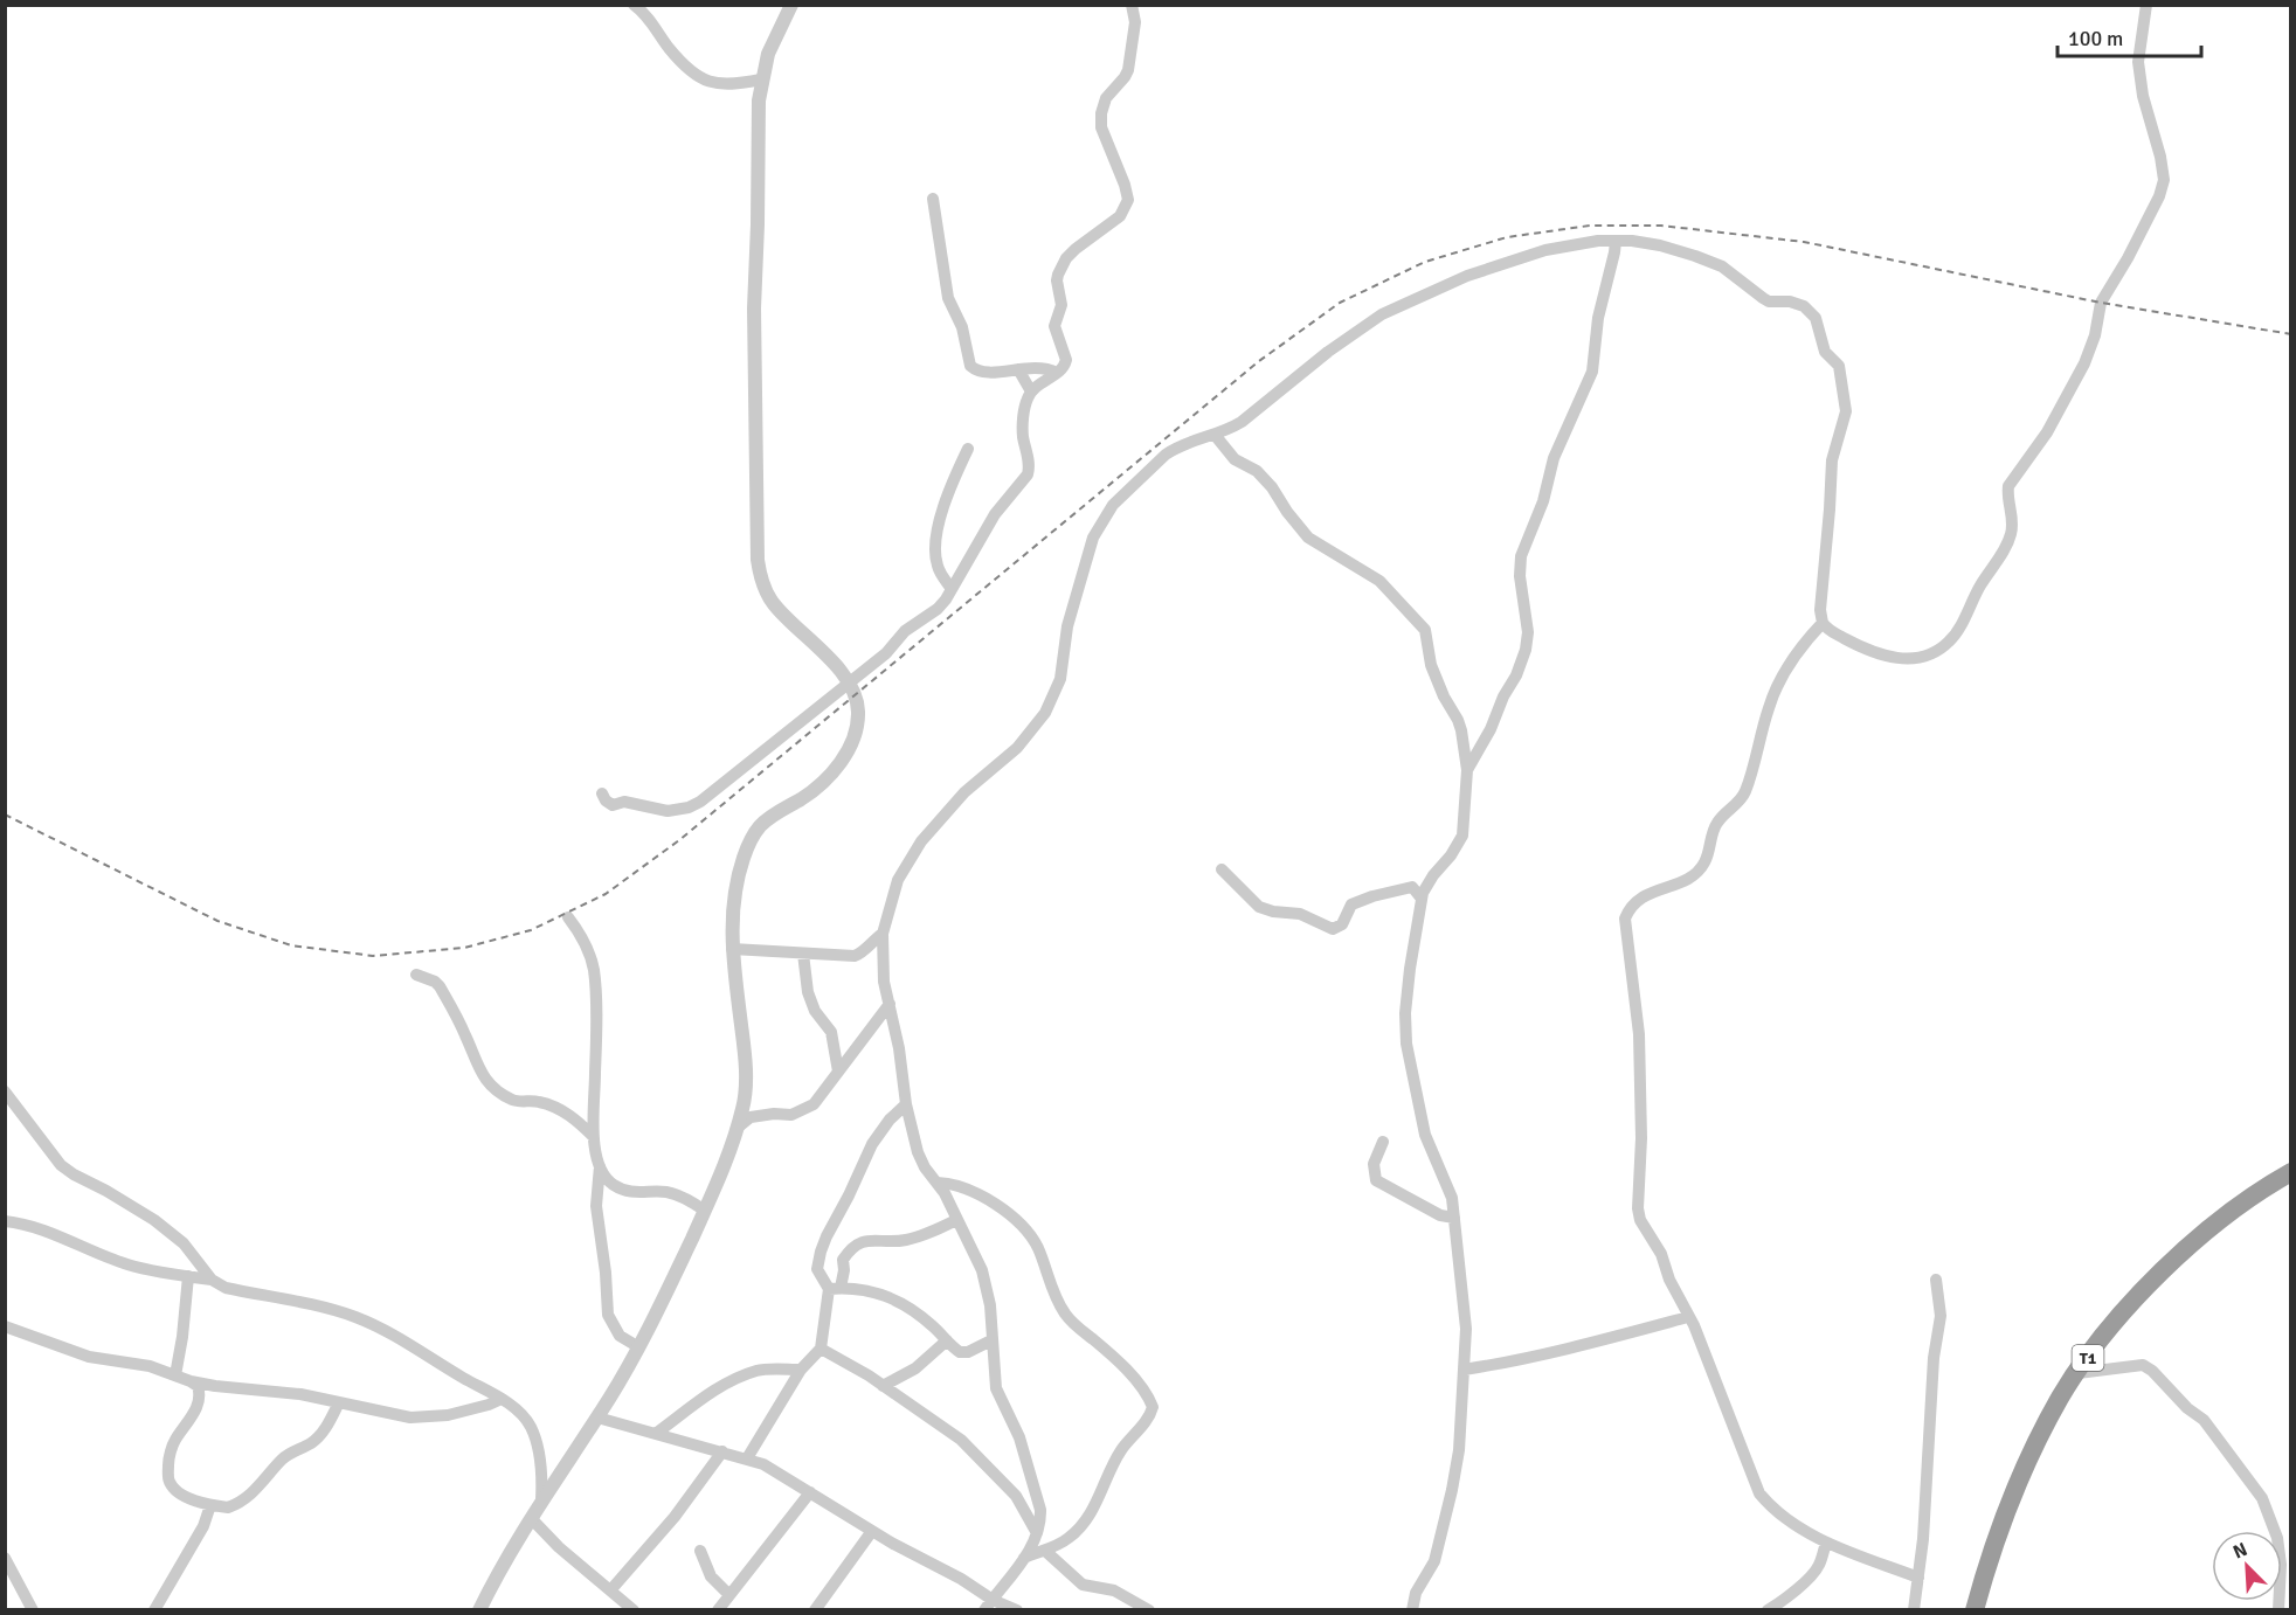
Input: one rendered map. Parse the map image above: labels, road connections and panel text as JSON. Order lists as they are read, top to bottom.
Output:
{
  "streets": {
    "highway": ["T1"]
  },
  "scale_bar": "100 m",
  "north": "top left"
}
